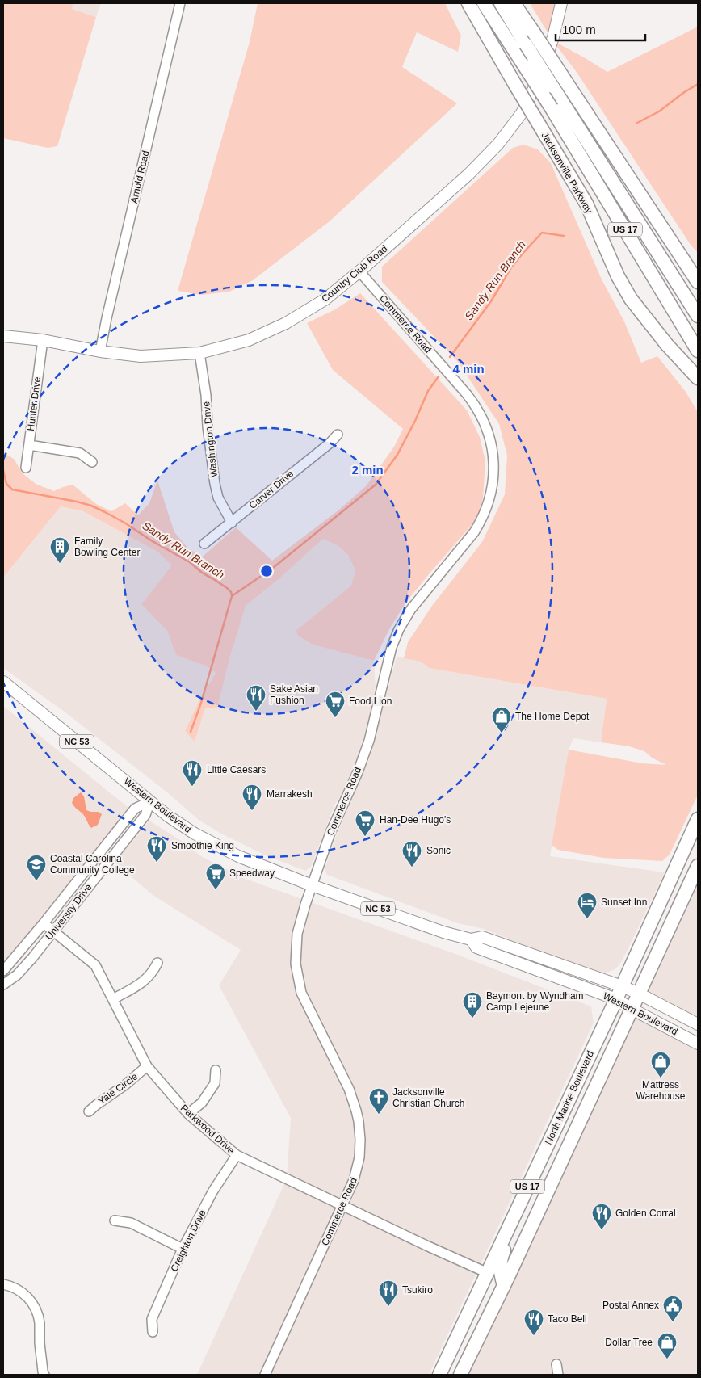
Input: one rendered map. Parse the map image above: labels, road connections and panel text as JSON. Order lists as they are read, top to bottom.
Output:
{
  "streets": {
    "highway": ["Jacksonville Parkway", "US 17", "North Marine Boulevard"],
    "main road": ["Country Club Road", "NC 53", "Western Boulevard"],
    "street": [
      "Arnold Road",
      "Commerce Road",
      "Hunter Drive",
      "Washington Drive",
      "Carver Drive",
      "University Drive",
      "Yale Circle",
      "Parkwood Drive",
      "Creighton Drive"
    ]
  },
  "crossings": [
    ["Arnold Road", "Country Club Road"],
    ["US 17", "North Marine Boulevard"],
    ["US 17", "Parkwood Drive"],
    ["Country Club Road", "Commerce Road"],
    ["Country Club Road", "Hunter Drive"],
    ["Country Club Road", "Washington Drive"],
    ["Commerce Road", "Western Boulevard"],
    ["Commerce Road", "Parkwood Drive"],
    ["Washington Drive", "Carver Drive"],
    ["Western Boulevard", "University Drive"],
    ["Western Boulevard", "North Marine Boulevard"],
    ["University Drive", "Parkwood Drive"],
    ["Yale Circle", "Parkwood Drive"],
    ["North Marine Boulevard", "Parkwood Drive"],
    ["Parkwood Drive", "Creighton Drive"]
  ],
  "water": ["Sandy Run Branch"],
  "places": {
    "building": ["Family Bowling Center", "Baymont by Wyndham Camp Lejeune"],
    "restaurant": [
      "Sake Asian Fushion",
      "Little Caesars",
      "Marrakesh",
      "Smoothie King",
      "Sonic",
      "Golden Corral",
      "Tsukiro",
      "Taco Bell"
    ],
    "supermarket": ["Food Lion", "Han-Dee Hugo's", "Speedway"],
    "shop": ["The Home Depot", "Mattress Warehouse", "Dollar Tree"],
    "school or university": ["Coastal Carolina Community College"],
    "hotel": ["Sunset Inn"],
    "church": ["Jacksonville Christian Church"],
    "public building": ["Postal Annex"]
  },
  "scale_bar": "100 m",
  "rings": ["4 min", "2 min"]
}
